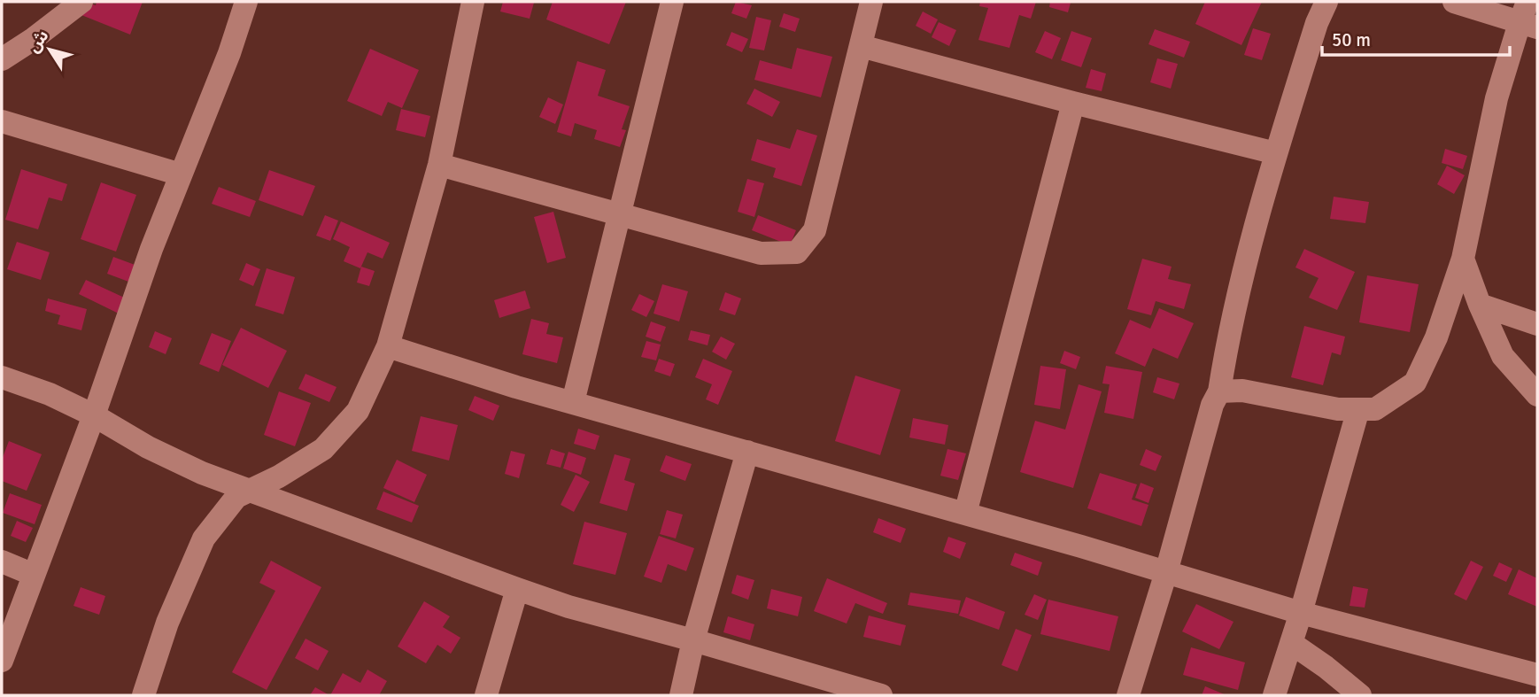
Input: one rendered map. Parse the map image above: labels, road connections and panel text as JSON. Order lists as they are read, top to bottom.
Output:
{
  "scale_bar": "50 m",
  "north": "top left"
}
